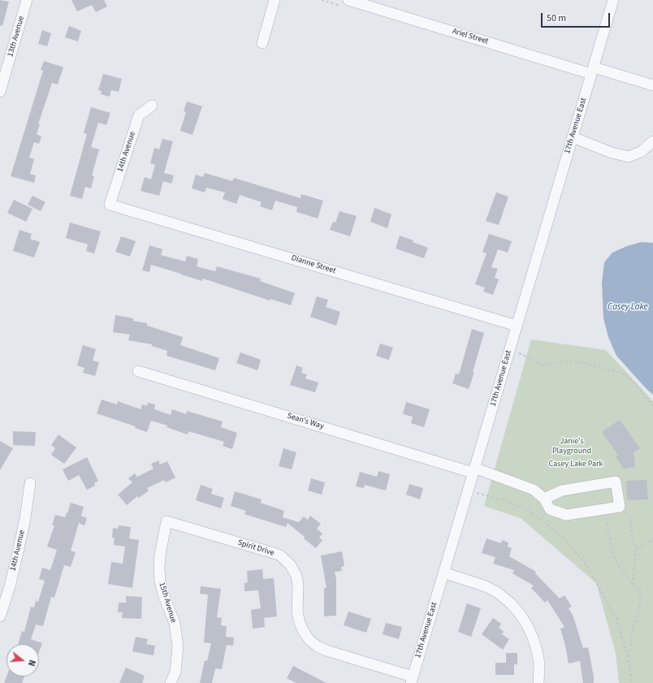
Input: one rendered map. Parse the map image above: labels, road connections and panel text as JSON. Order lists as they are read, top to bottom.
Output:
{
  "streets": {
    "street": [
      "13th Avenue",
      "Ariel Street",
      "17th Avenue East",
      "14th Avenue",
      "Dianne Street",
      "Sean's Way",
      "Spirit Drive",
      "15th Avenue"
    ]
  },
  "crossings": [
    ["Ariel Street", "17th Avenue East"],
    ["17th Avenue East", "Dianne Street"],
    ["17th Avenue East", "Sean's Way"],
    ["17th Avenue East", "Spirit Drive"],
    ["14th Avenue", "Dianne Street"],
    ["Spirit Drive", "15th Avenue"]
  ],
  "water": ["Casey Lake"],
  "parks": ["Janie's Playground", "Casey Lake Park"],
  "scale_bar": "50 m",
  "north": "right"
}
